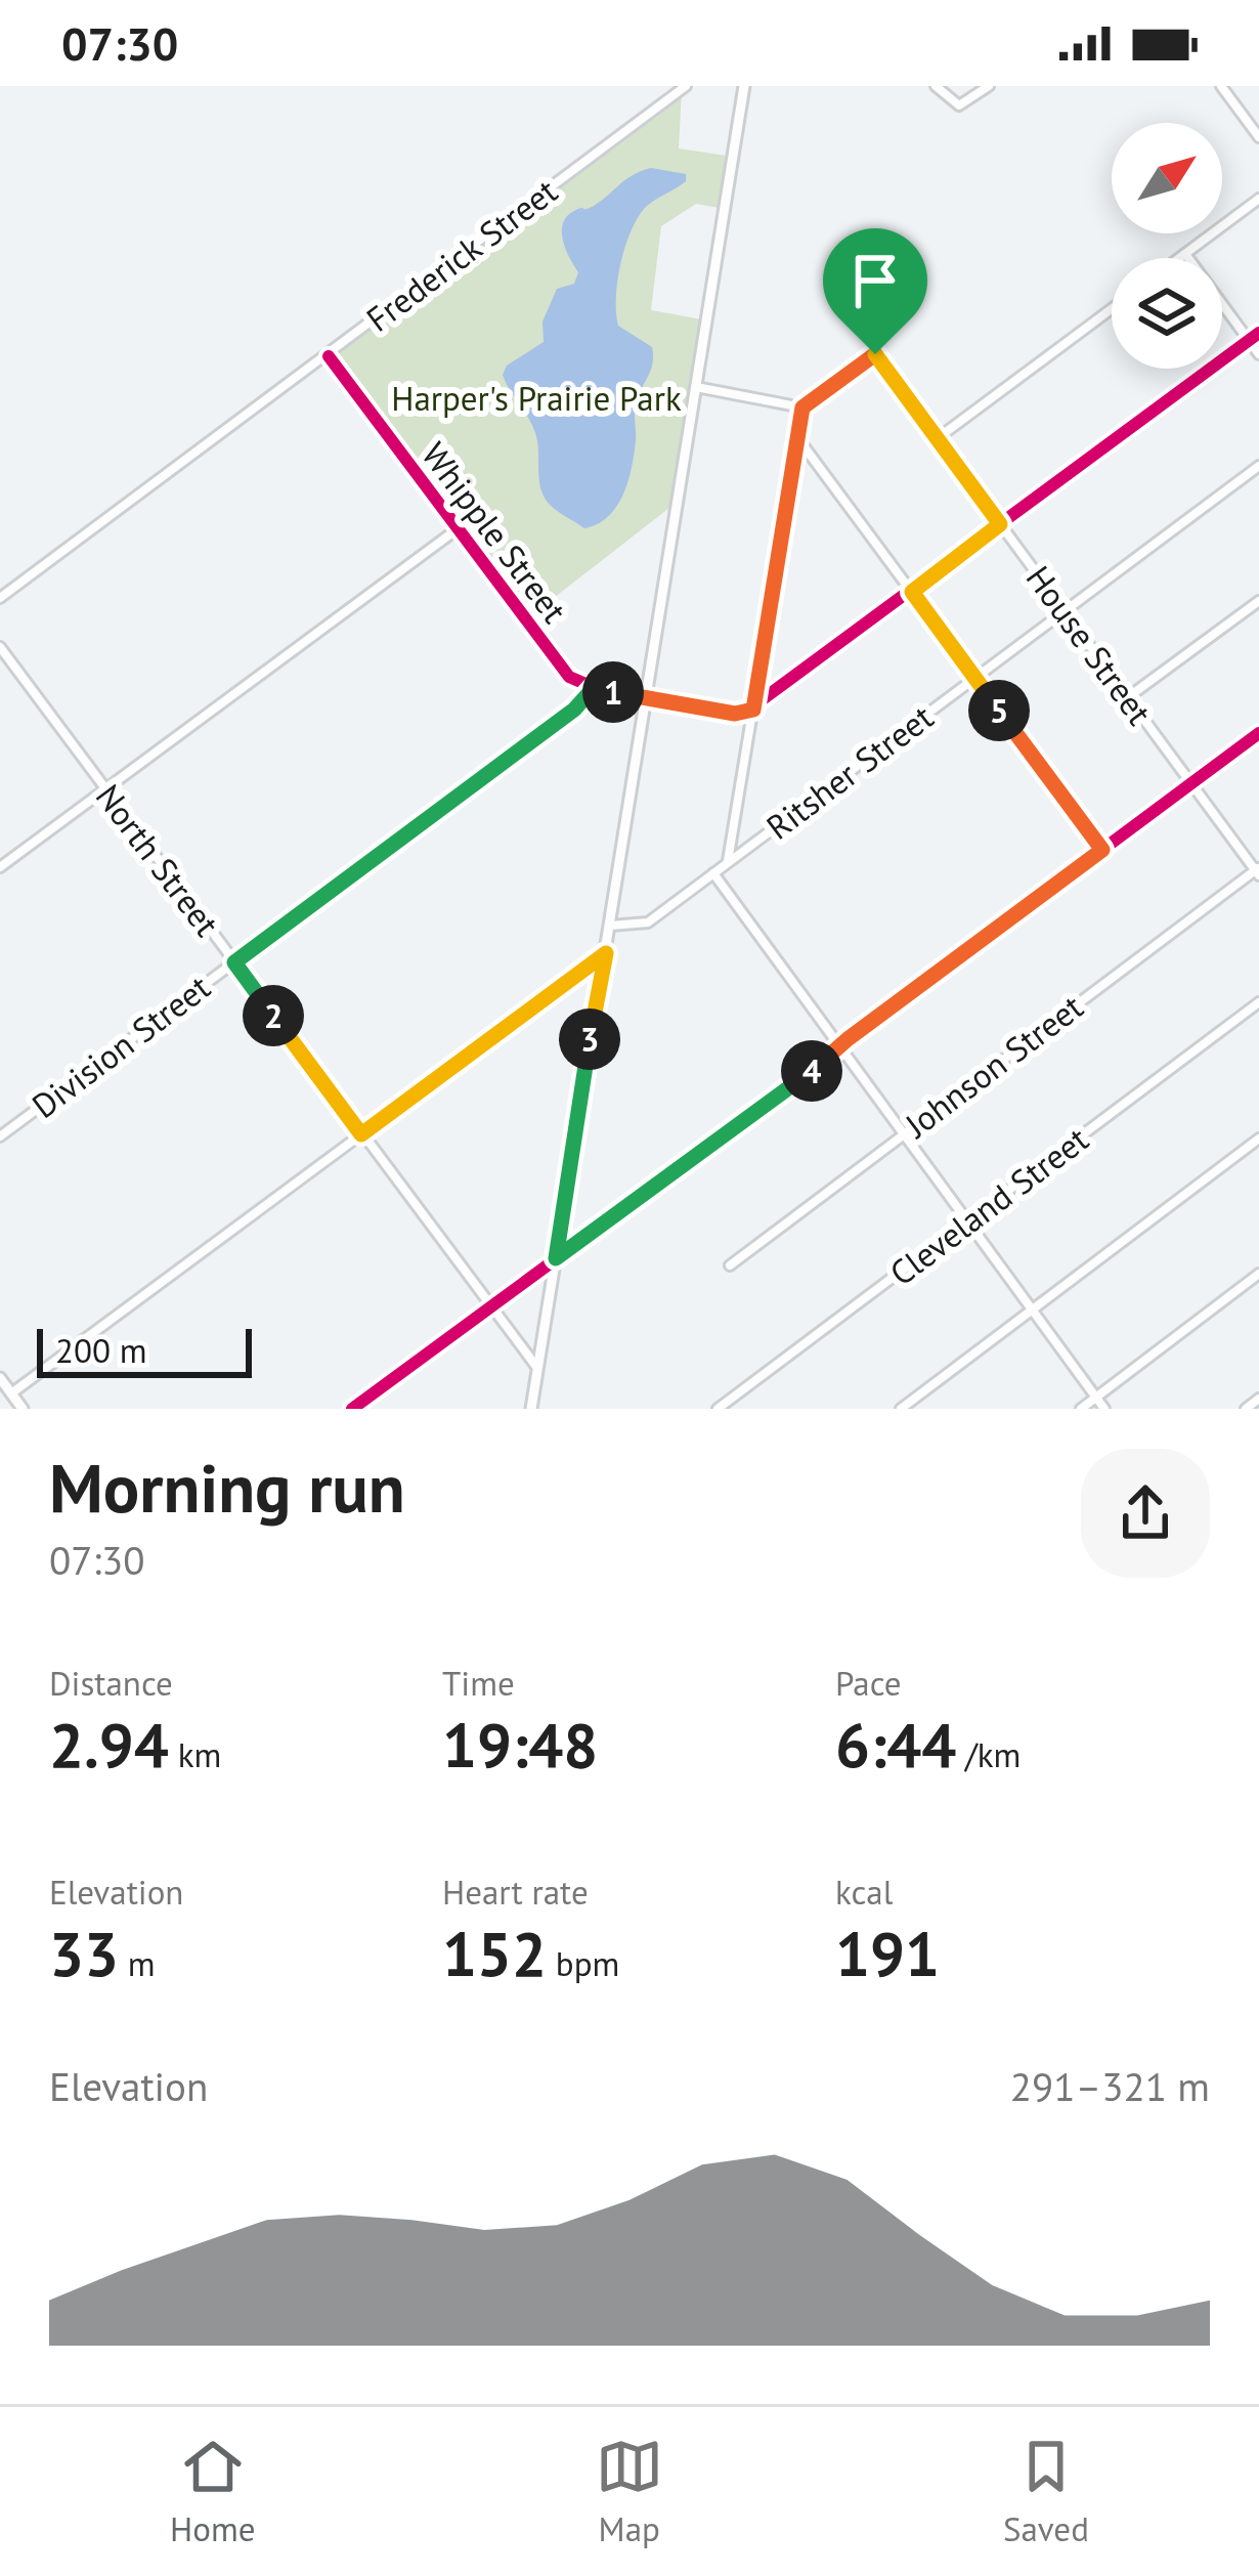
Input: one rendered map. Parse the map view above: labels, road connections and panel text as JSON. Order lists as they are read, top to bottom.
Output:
{
  "streets": {
    "street": [
      "Frederick Street",
      "Whipple Street",
      "House Street",
      "Ritsher Street",
      "North Street",
      "Division Street",
      "Johnson Street",
      "Cleveland Street"
    ]
  },
  "crossings": [
    ["Frederick Street", "Whipple Street"],
    ["Whipple Street", "Division Street"],
    ["House Street", "Ritsher Street"],
    ["House Street", "Johnson Street"],
    ["North Street", "Division Street"]
  ],
  "parks": ["Harper's Prairie Park"],
  "scale_bar": "200 m",
  "north": "top right",
  "page": {
    "status": "07:30",
    "pins": [
      "1",
      "5",
      "2",
      "3",
      "4"
    ],
    "scale": "200 m",
    "heading": ["Morning run", "07:30"],
    "stats": [
      ["Distance", "2.94 km"],
      ["Time", "19:48"],
      ["Pace", "6:44 /km"],
      ["Elevation", "33 m"],
      ["Heart rate", "152 bpm"],
      ["kcal", "191"]
    ],
    "chart": ["Elevation", "291–321 m"],
    "tabs": ["Home", "Map", "Saved"]
  }
}
